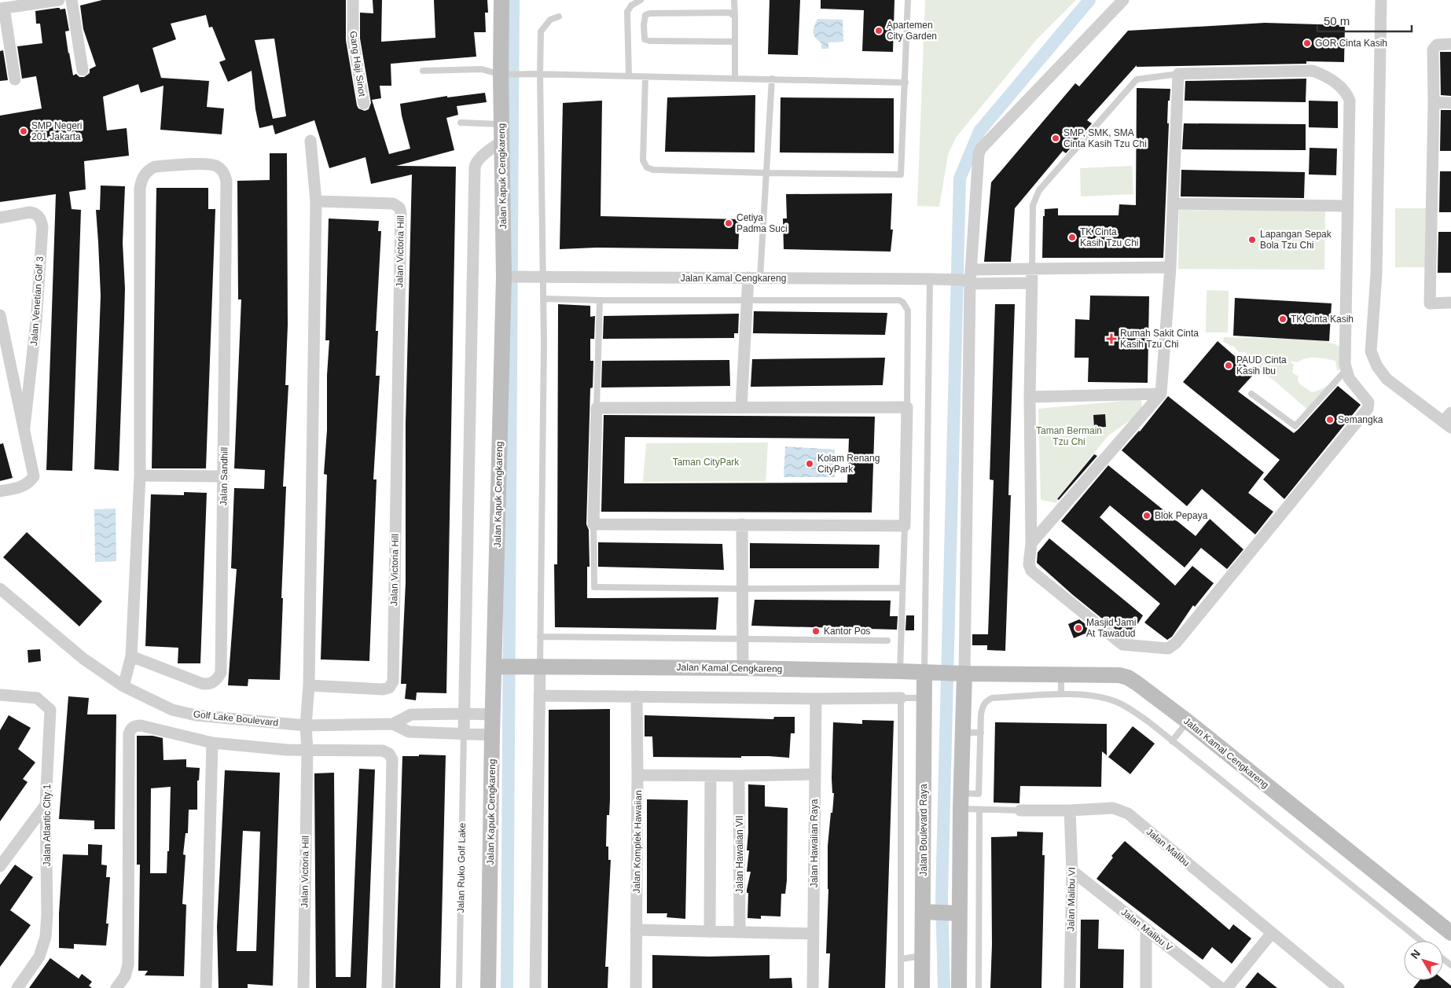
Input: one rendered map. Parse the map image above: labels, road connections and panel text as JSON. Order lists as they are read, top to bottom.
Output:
{
  "streets": {
    "street": [
      "Gang Haji Sinot",
      "Jalan Kapuk Cengkareng",
      "Jalan Victoria Hill",
      "Jalan Kamal Cengkareng",
      "Jalan Venetian Golf 3",
      "Jalan Sandhill",
      "Golf Lake Boulevard",
      "Jalan Atlantic City 1",
      "Jalan Boulevard Raya",
      "Jalan Komplek Hawaiian",
      "Jalan Hawaiian Raya",
      "Jalan Malibu",
      "Jalan Hawaiian VII",
      "Jalan Malibu VI",
      "Jalan Malibu V"
    ],
    "lane": ["Jalan Ruko Golf Lake"]
  },
  "crossings": [
    ["Jalan Kapuk Cengkareng", "Jalan Kamal Cengkareng"],
    ["Jalan Kapuk Cengkareng", "Golf Lake Boulevard"],
    ["Jalan Victoria Hill", "Golf Lake Boulevard"],
    ["Jalan Kamal Cengkareng", "Jalan Boulevard Raya"],
    ["Golf Lake Boulevard", "Jalan Ruko Golf Lake"],
    ["Jalan Malibu", "Jalan Malibu VI"],
    ["Jalan Malibu VI", "Jalan Malibu V"]
  ],
  "parks": ["Taman Bermain Tzu Chi", "Taman CityPark"],
  "places": {
    "other": [
      "Apartemen City Garden",
      "GOR Cinta Kasih",
      "SMP Negeri 201 Jakarta",
      "SMP, SMK, SMA Cinta Kasih Tzu Chi",
      "Cetiya Padma Suci",
      "TK Cinta Kasih Tzu Chi",
      "Lapangan Sepak Bola Tzu Chi",
      "TK Cinta Kasih",
      "PAUD Cinta Kasih Ibu",
      "Semangka",
      "Kolam Renang CityPark",
      "Blok Pepaya",
      "Masjid Jami At Tawadud",
      "Kantor Pos"
    ],
    "health": ["Rumah Sakit Cinta Kasih Tzu Chi"]
  },
  "scale_bar": "50 m",
  "north": "top left"
}
